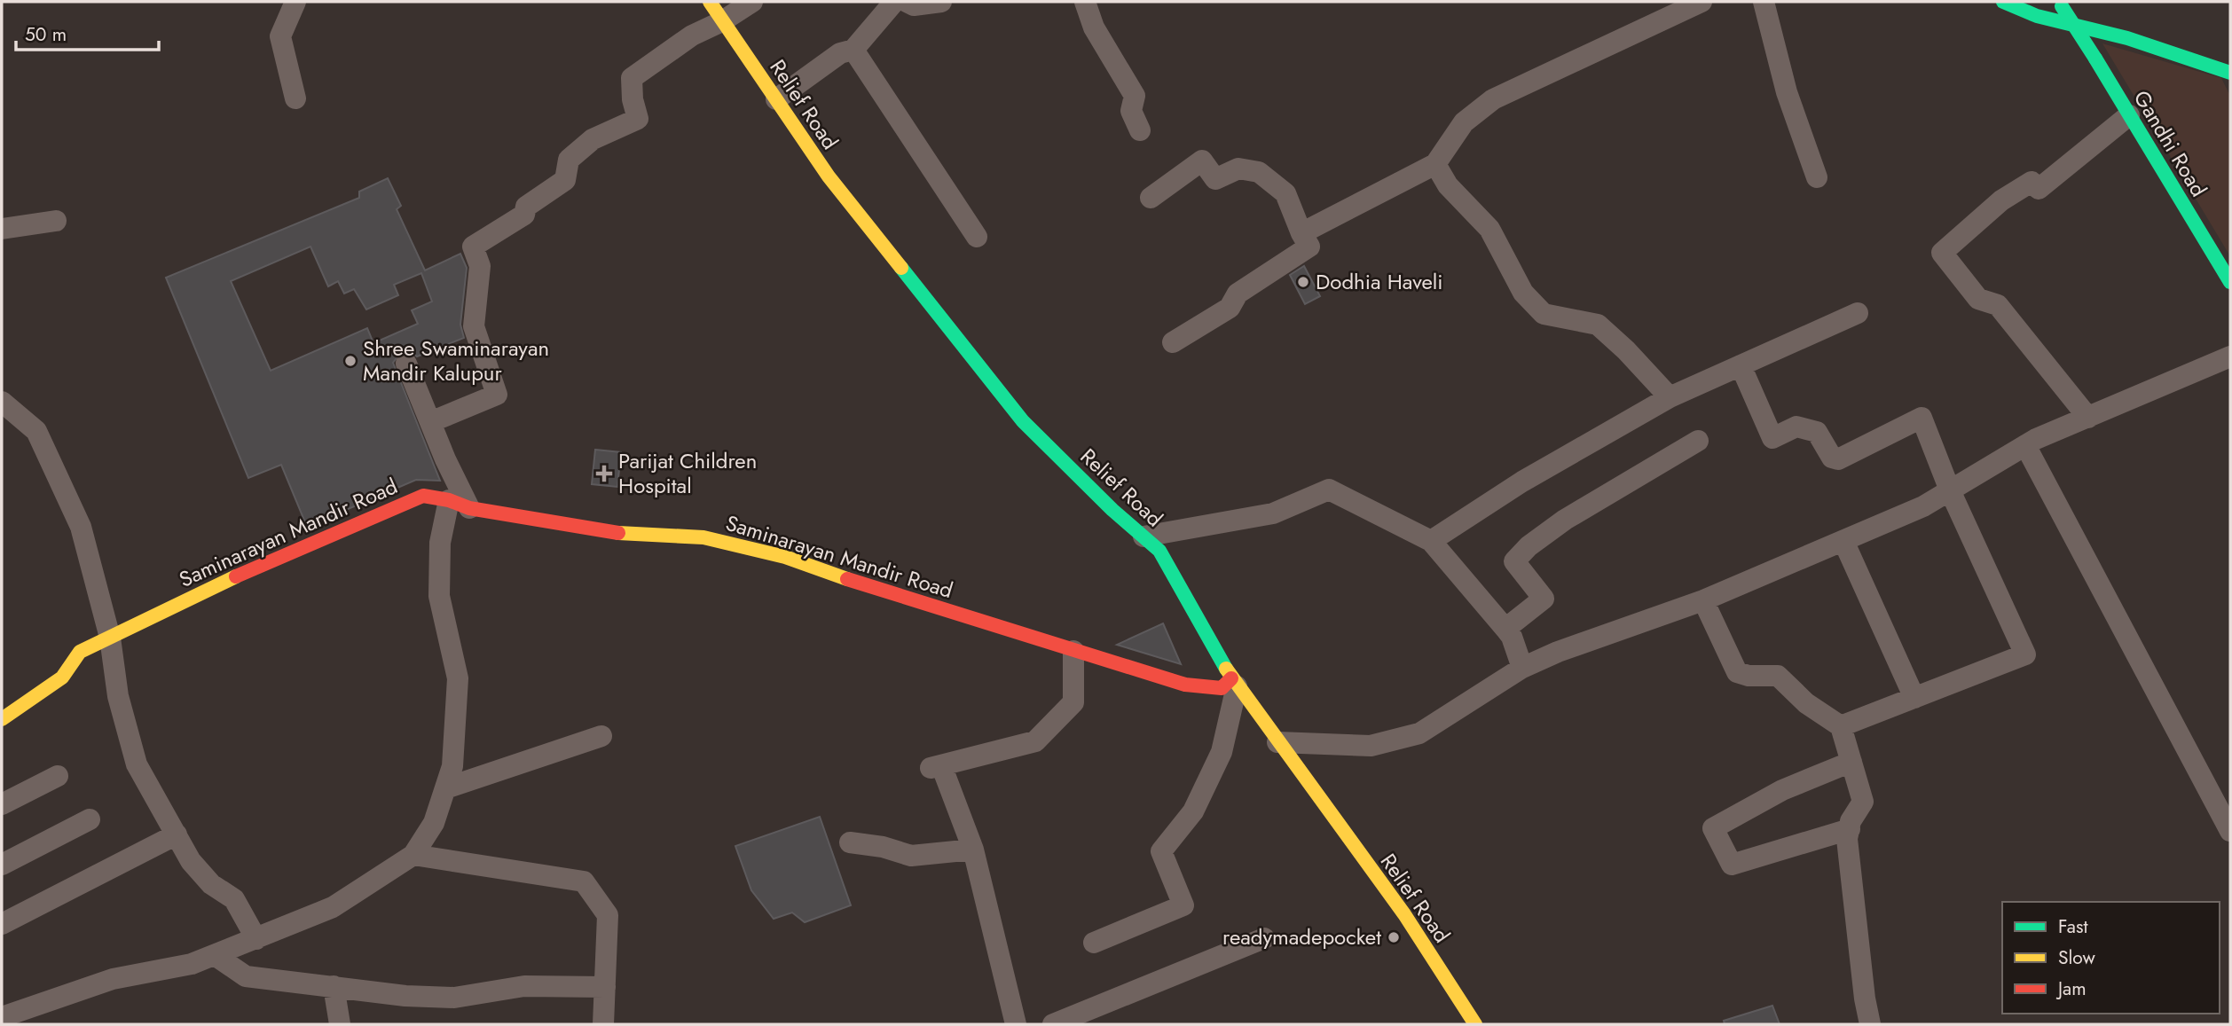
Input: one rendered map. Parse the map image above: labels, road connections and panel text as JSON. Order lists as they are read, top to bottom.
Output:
{
  "streets": {
    "street": ["Relief Road", "Gandhi Road", "Saminarayan Mandir Road"]
  },
  "crossings": [
    ["Relief Road", "Saminarayan Mandir Road"]
  ],
  "places": {
    "other": ["Dodhia Haveli", "Shree Swaminarayan Mandir Kalupur", "readymadepocket"],
    "health": ["Parijat Children Hospital"]
  },
  "legend": ["Fast", "Slow", "Jam"],
  "scale_bar": "50 m"
}
